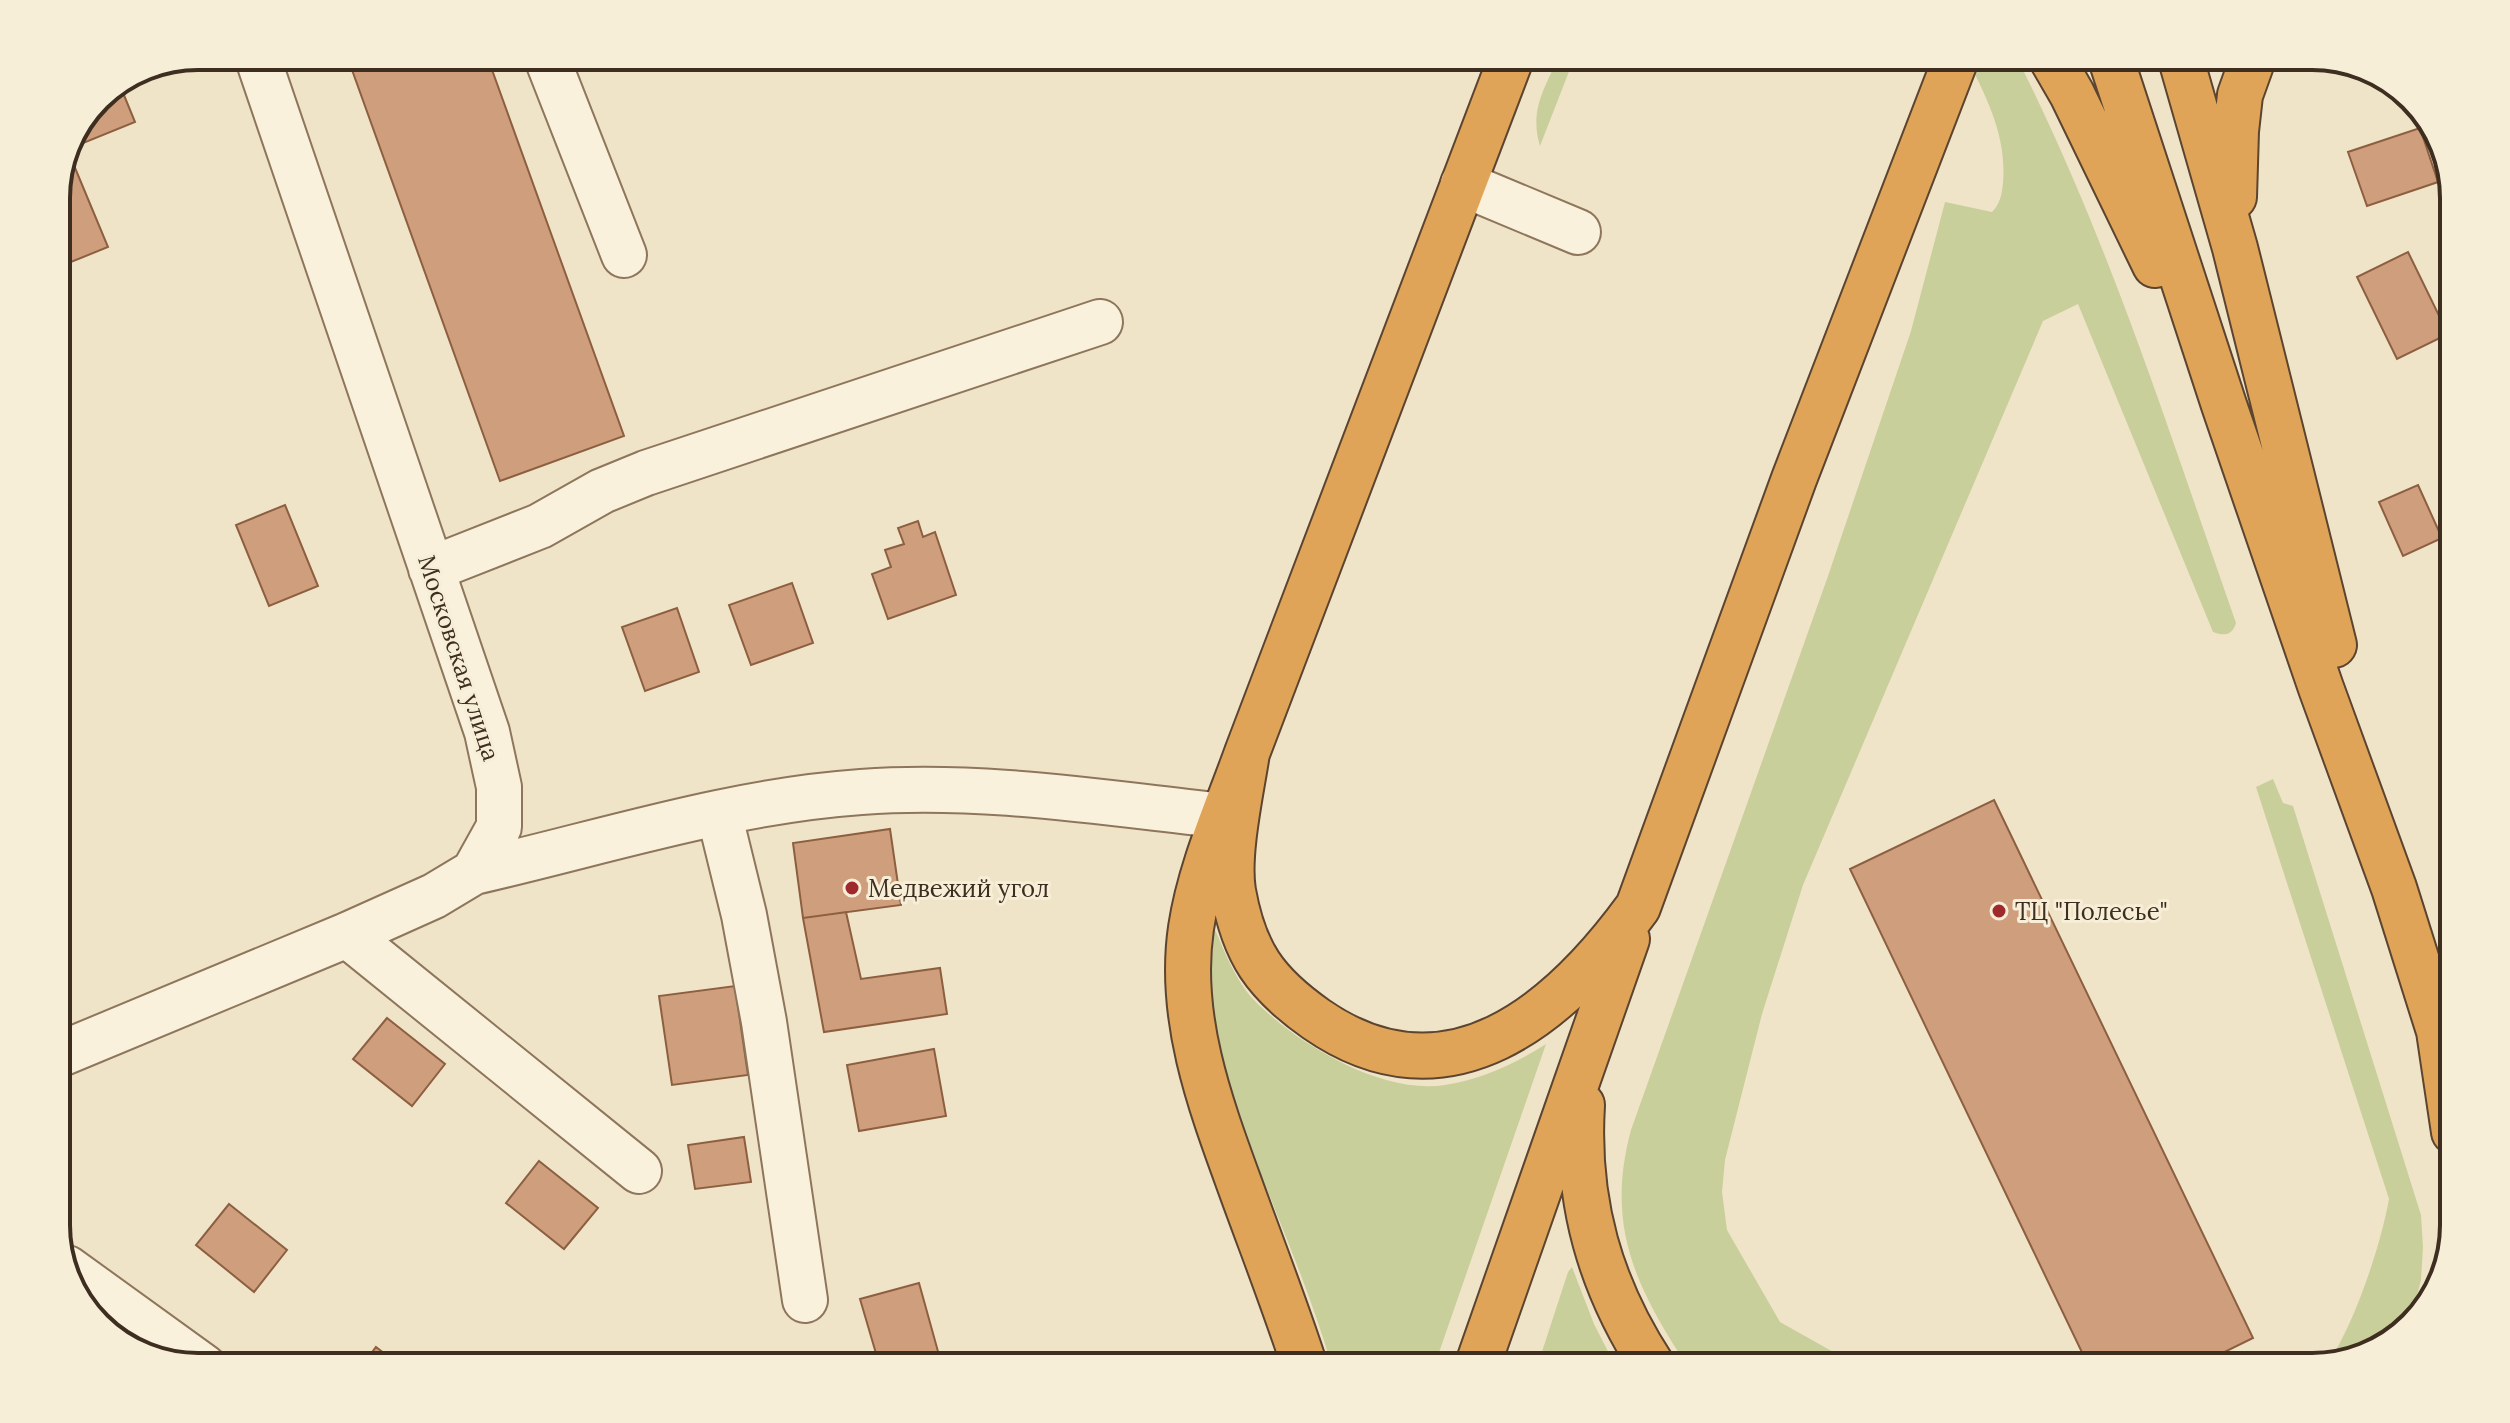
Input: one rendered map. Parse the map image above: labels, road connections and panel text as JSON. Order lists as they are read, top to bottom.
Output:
{
  "streets": {
    "street": ["Московская улица"]
  },
  "places": ["Медвежий угол", "ТЦ \"Полесье\""]
}
